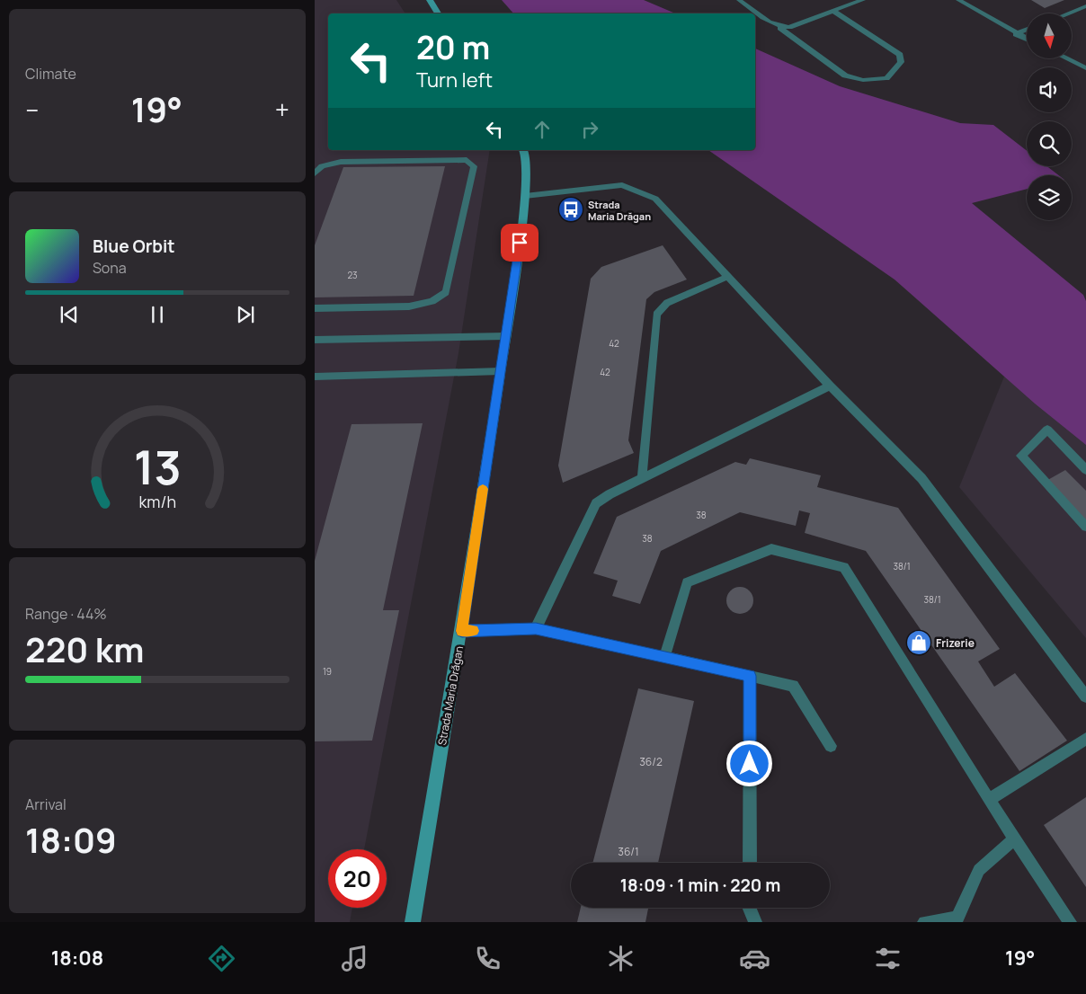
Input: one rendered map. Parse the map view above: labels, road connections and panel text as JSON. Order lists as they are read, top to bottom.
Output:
{
  "streets": {
    "main road": ["Strada Maria Drăgan"]
  },
  "places": {
    "bus stop": ["Strada Maria Drăgan"],
    "shop": ["Frizerie"]
  },
  "house_numbers": [
    "23",
    "42",
    "42",
    "38",
    "38",
    "38/1",
    "38/1",
    "19",
    "36/2",
    "36/1"
  ],
  "north": "bottom",
  "page": {
    "tile": [
      "Climate",
      ["Range · 44%", "220 km"],
      ["Arrival", "18:09"]
    ],
    "turn": ["20 m", "Turn left"],
    "heat": ["−", "19°", "+"],
    "song": ["Blue Orbit", "Sona"],
    "limit": "20",
    "trip": "18:09 · 1 min · 220 m",
    "tabs": ["18:08", "19°"],
    "gauge": ["13", "km/h"]
  }
}
